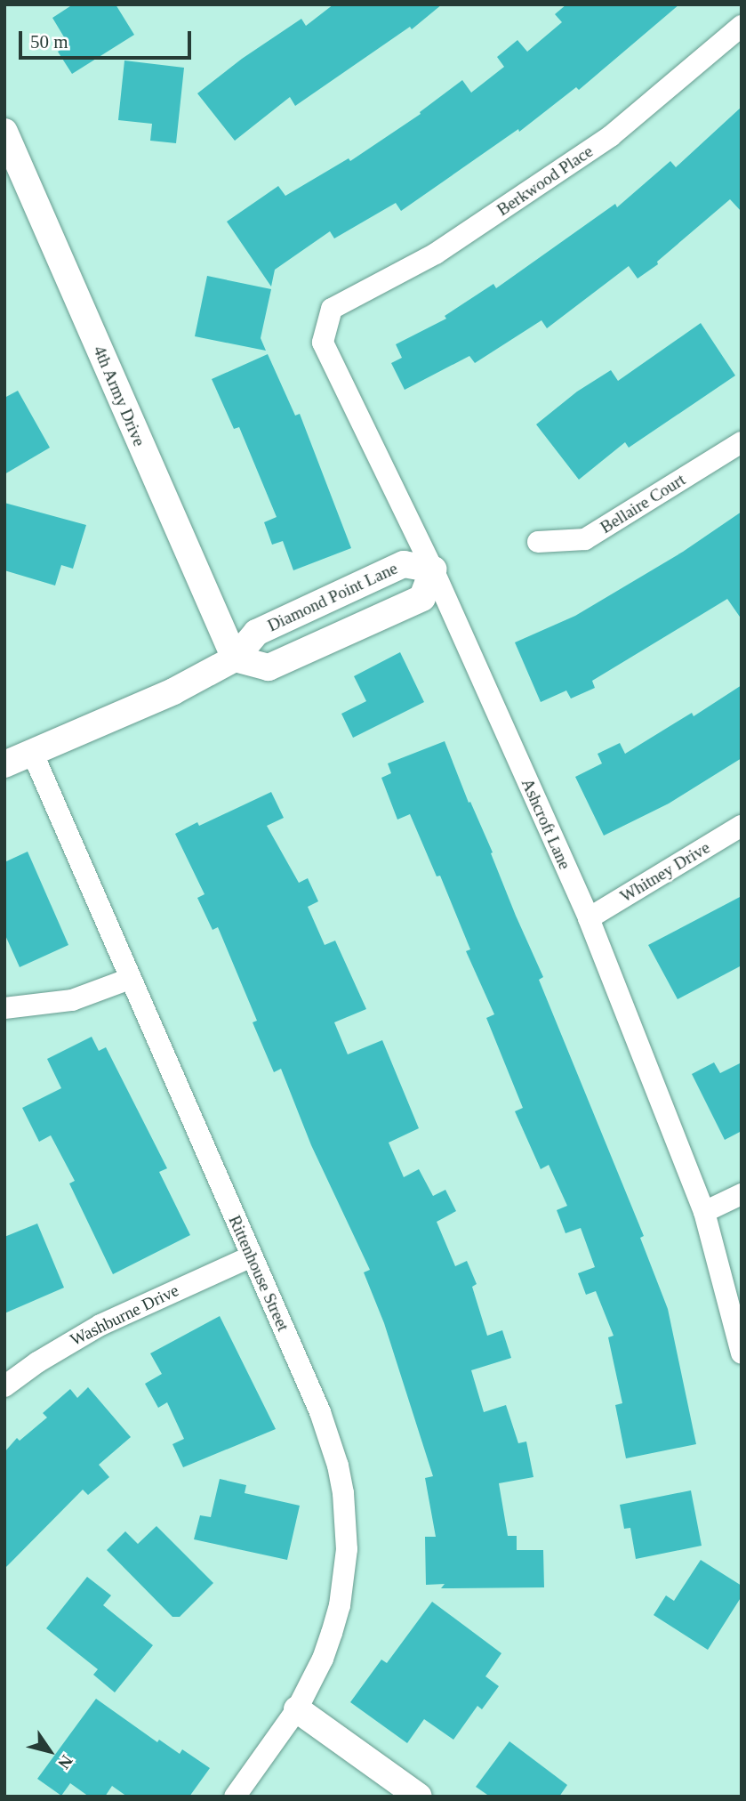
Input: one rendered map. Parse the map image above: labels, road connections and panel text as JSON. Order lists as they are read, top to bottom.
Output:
{
  "streets": {
    "street": [
      "Berkwood Place",
      "4th Army Drive",
      "Bellaire Court",
      "Diamond Point Lane",
      "Ashcroft Lane",
      "Whitney Drive",
      "Rittenhouse Street",
      "Washburne Drive"
    ]
  },
  "crossings": [
    ["Berkwood Place", "Ashcroft Lane"],
    ["4th Army Drive", "Diamond Point Lane"],
    ["Diamond Point Lane", "Ashcroft Lane"],
    ["Diamond Point Lane", "Rittenhouse Street"],
    ["Ashcroft Lane", "Whitney Drive"],
    ["Rittenhouse Street", "Washburne Drive"]
  ],
  "scale_bar": "50 m",
  "north": "bottom right"
}
